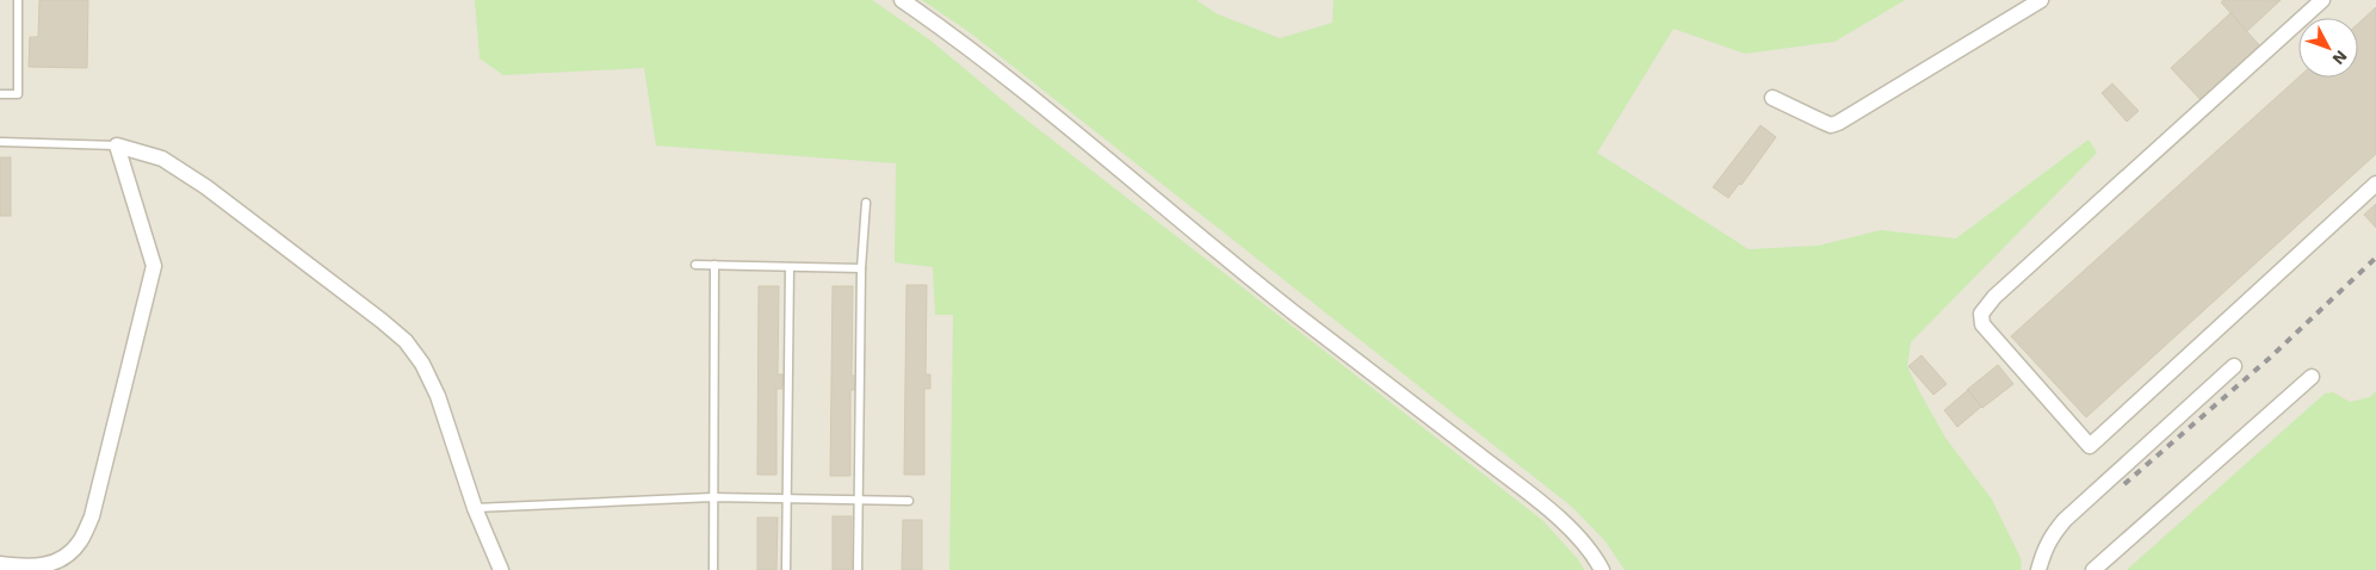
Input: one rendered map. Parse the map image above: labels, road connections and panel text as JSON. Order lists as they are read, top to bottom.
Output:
{
  "north": "bottom right"
}
